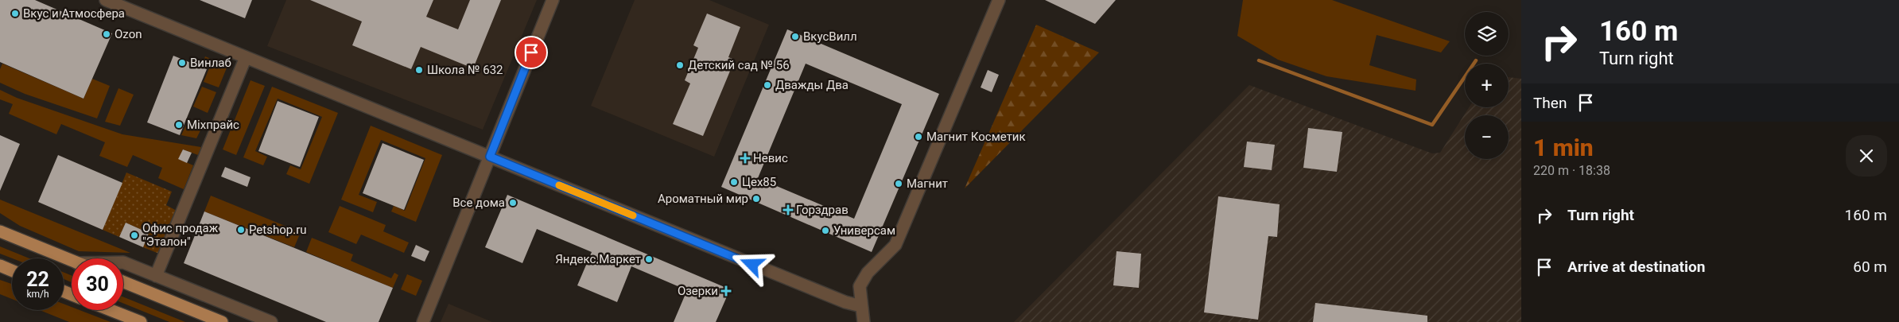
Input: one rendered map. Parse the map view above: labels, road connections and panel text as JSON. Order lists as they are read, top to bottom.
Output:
{
  "places": {
    "other": [
      "Вкус и Атмосфера",
      "Ozon",
      "ВкусВилл",
      "Винлаб",
      "Детский сад № 56",
      "Школа № 632",
      "Дважды Два",
      "Mixпрайс",
      "Магнит Косметик",
      "Цех85",
      "Магнит",
      "Ароматный мир",
      "Все дома",
      "Petshop.ru",
      "Универсам",
      "Офис продаж \"Эталон\"",
      "Яндекс.Маркет"
    ],
    "health": ["Невис", "Горздрав", "Озерки"]
  },
  "page": {
    "turn": ["160 m", "Turn right"],
    "map_buttons": ["+", "−"],
    "then": "Then",
    "heading": ["1 min", "220 m · 18:38"],
    "list": [
      {
        "name": "Turn right",
        "value": "160 m"
      },
      {
        "name": "Arrive at destination",
        "value": "60 m"
      }
    ],
    "speed": "22 km/h",
    "limit": "30"
  }
}
